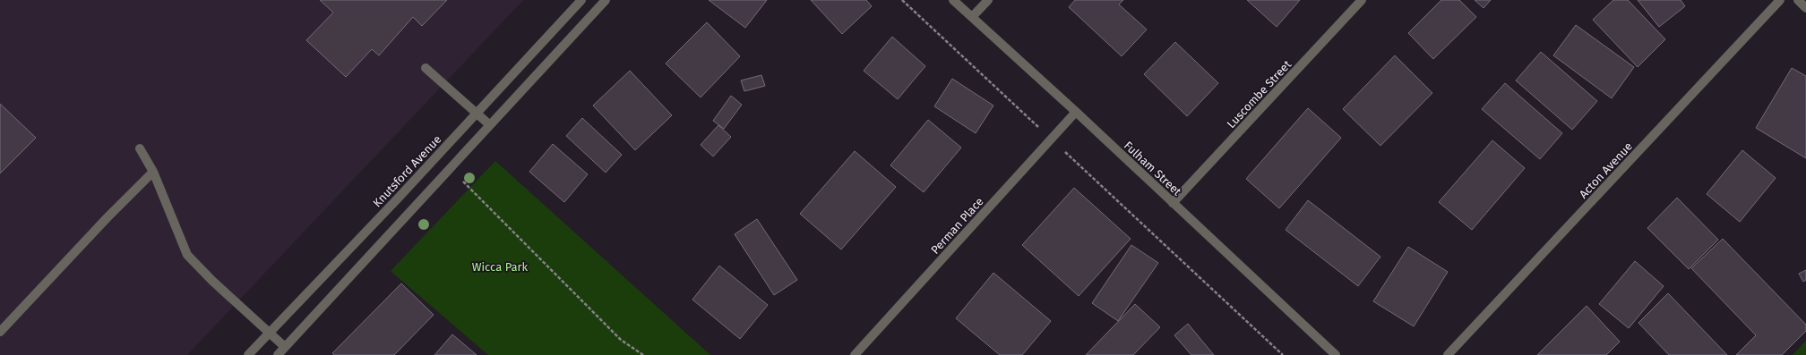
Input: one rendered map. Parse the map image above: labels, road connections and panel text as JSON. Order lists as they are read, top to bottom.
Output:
{
  "streets": {
    "street": [
      "Luscombe Street",
      "Fulham Street",
      "Acton Avenue",
      "Knutsford Avenue",
      "Perman Place"
    ]
  },
  "crossings": [
    ["Luscombe Street", "Fulham Street"],
    ["Fulham Street", "Perman Place"]
  ],
  "parks": ["Wicca Park"]
}
